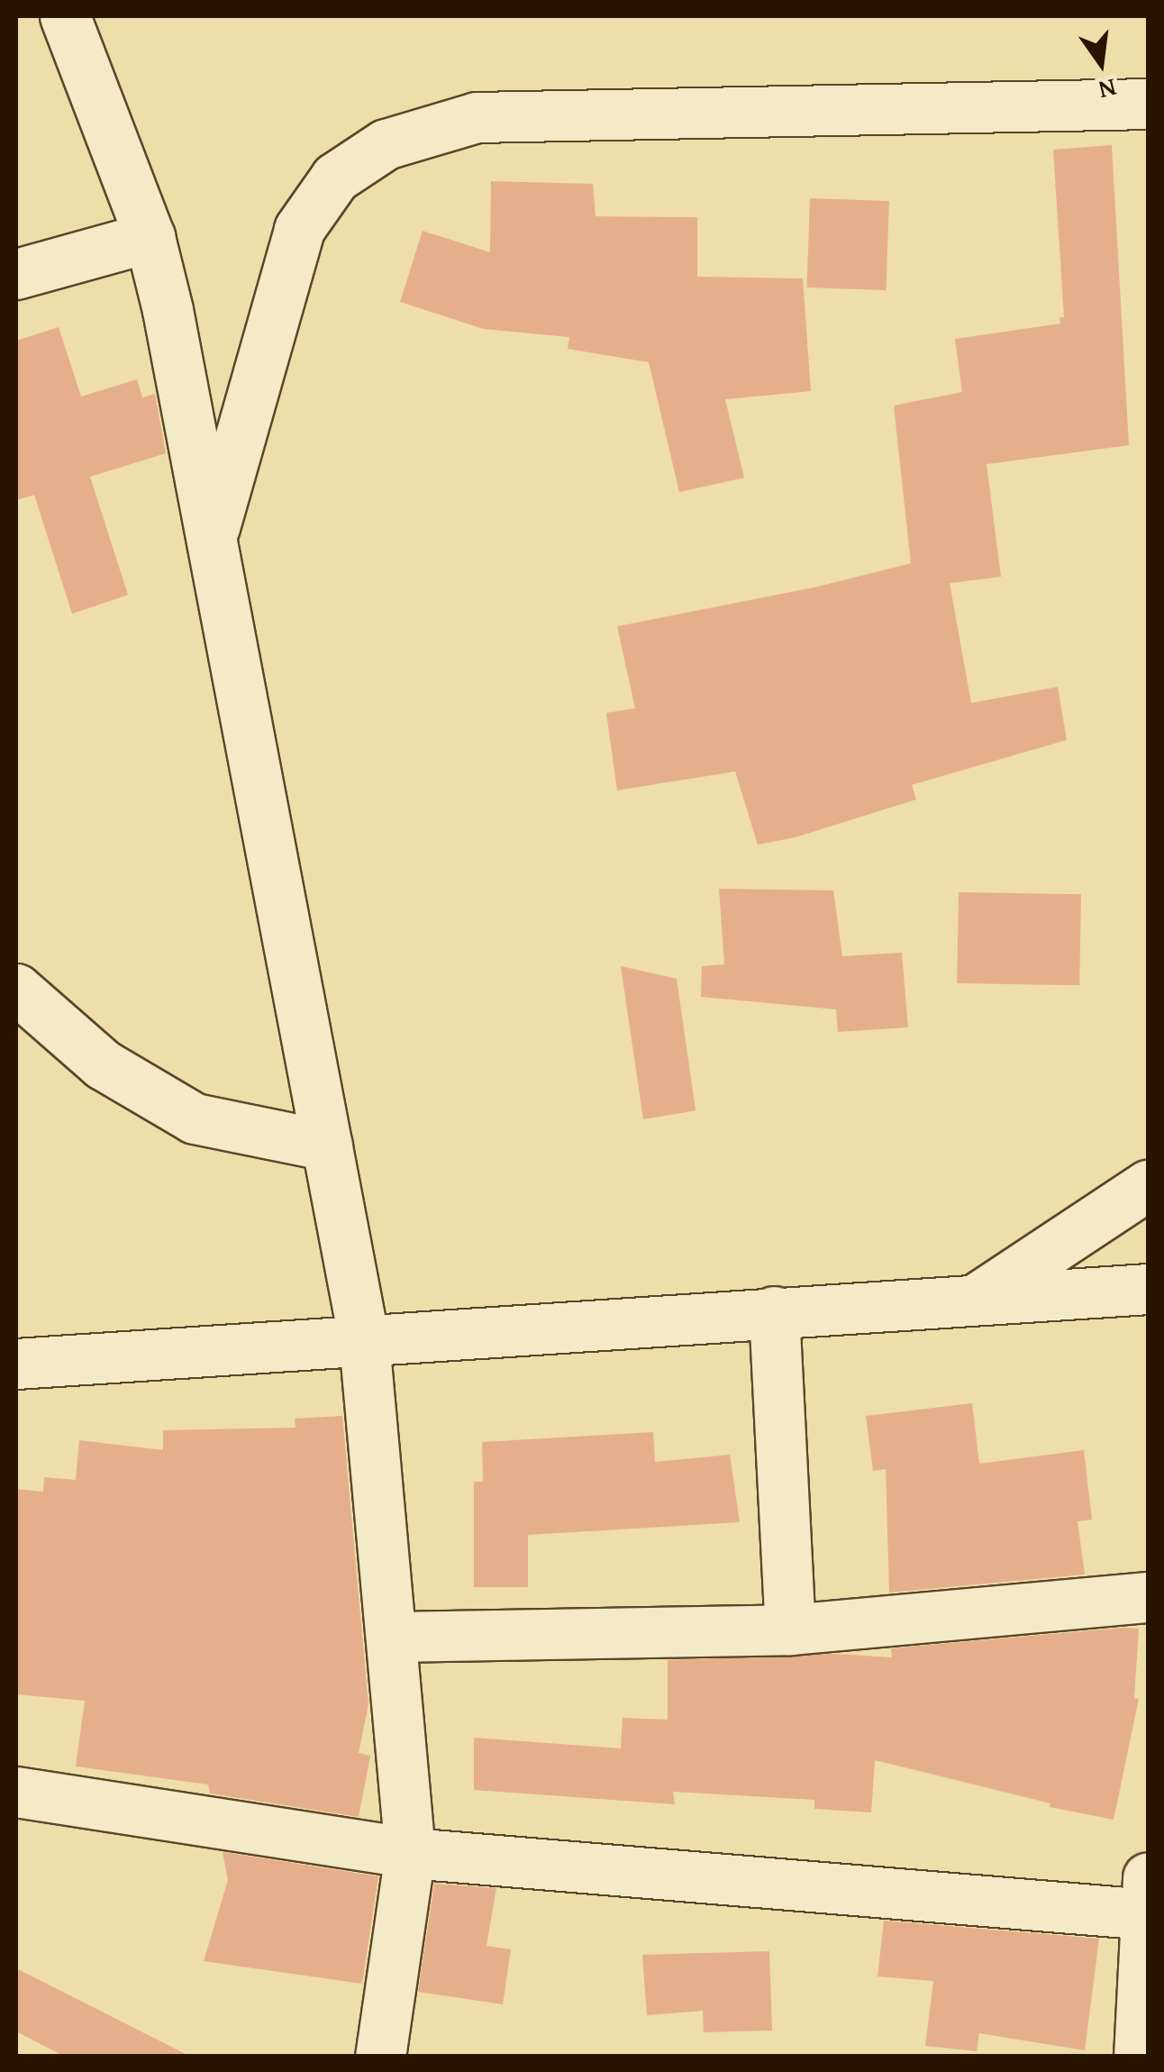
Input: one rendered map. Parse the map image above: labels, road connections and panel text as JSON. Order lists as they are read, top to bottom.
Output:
{
  "north": "bottom"
}
